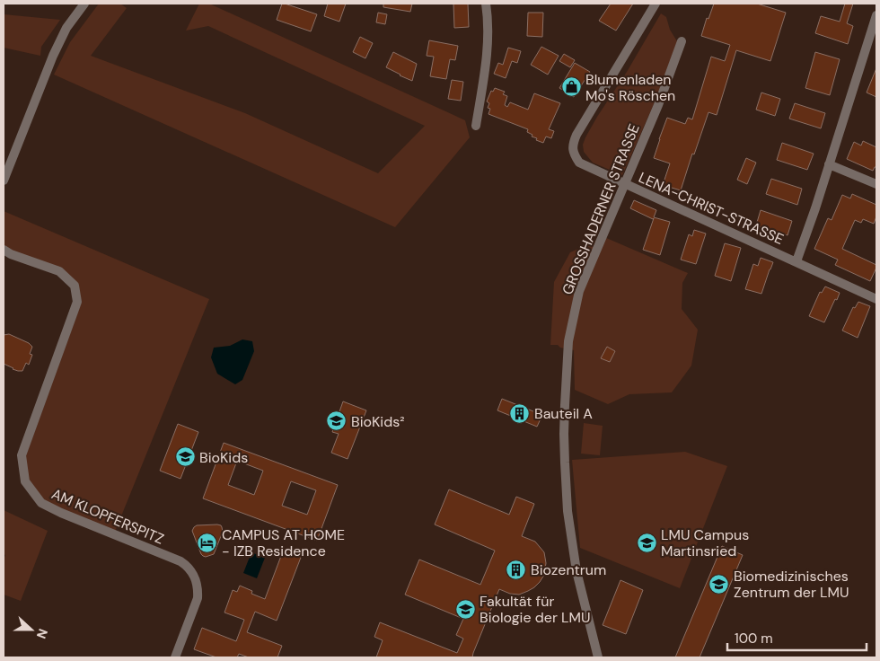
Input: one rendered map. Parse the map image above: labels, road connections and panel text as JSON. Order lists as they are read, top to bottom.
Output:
{
  "streets": {
    "street": ["LENA-CHRIST-STRASSE", "GROSSHADERNER STRASSE", "AM KLOPFERSPITZ"]
  },
  "crossings": [
    ["LENA-CHRIST-STRASSE", "GROSSHADERNER STRASSE"]
  ],
  "places": {
    "shop": ["Blumenladen Mo's Röschen"],
    "building": ["Bauteil A", "Biozentrum"],
    "school or university": [
      "BioKids²",
      "BioKids",
      "LMU Campus Martinsried",
      "Biomedizinisches Zentrum der LMU",
      "Fakultät für Biologie der LMU"
    ],
    "hotel": ["CAMPUS AT HOME - IZB Residence"]
  },
  "scale_bar": "100 m",
  "north": "right"
}
